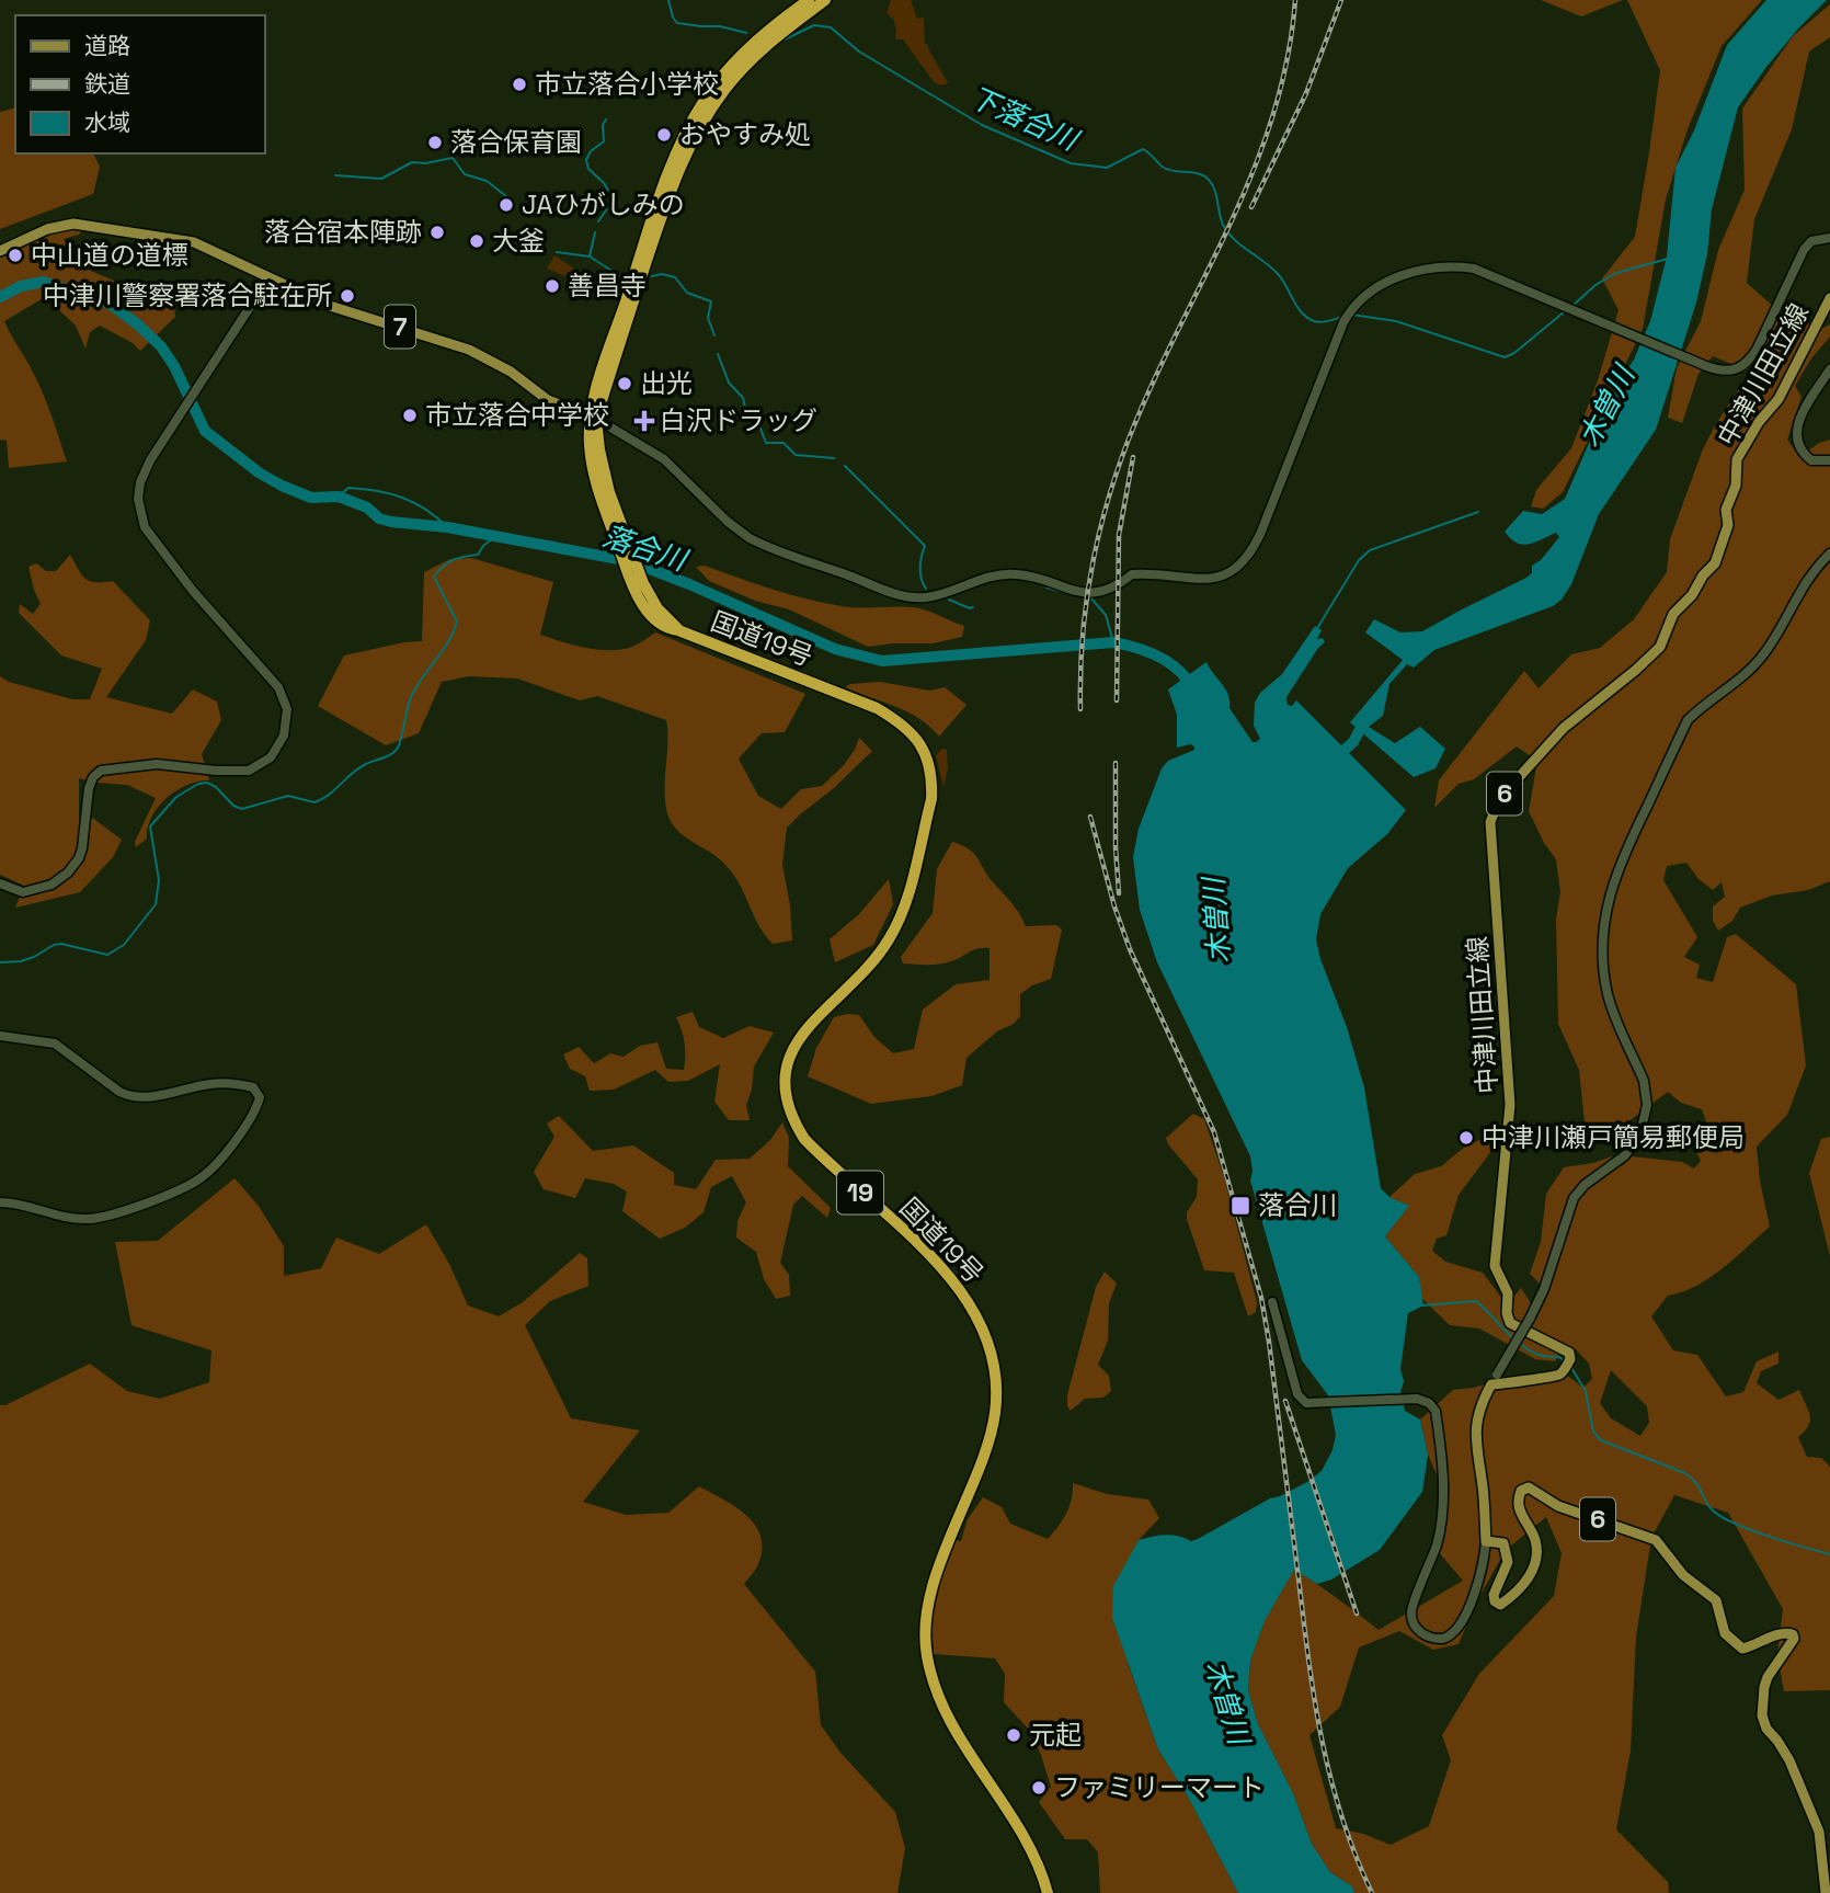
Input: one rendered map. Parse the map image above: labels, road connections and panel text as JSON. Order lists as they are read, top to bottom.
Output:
{
  "streets": {
    "highway": ["国道19号", "19"],
    "main road": ["7", "中津川田立線", "6"]
  },
  "crossings": [
    ["7", "国道19号"]
  ],
  "water": ["下落合川", "木曽川", "落合川"],
  "places": {
    "other": [
      "市立落合小学校",
      "おやすみ処",
      "落合保育園",
      "JAひがしみの",
      "落合宿本陣跡",
      "大釜",
      "中山道の道標",
      "善昌寺",
      "中津川警察署落合駐在所",
      "出光",
      "市立落合中学校",
      "中津川瀬戸簡易郵便局",
      "元起",
      "ファミリーマート"
    ],
    "health": ["白沢ドラッグ"],
    "transit": ["落合川"]
  },
  "legend": ["道路", "鉄道", "水域"]
}
